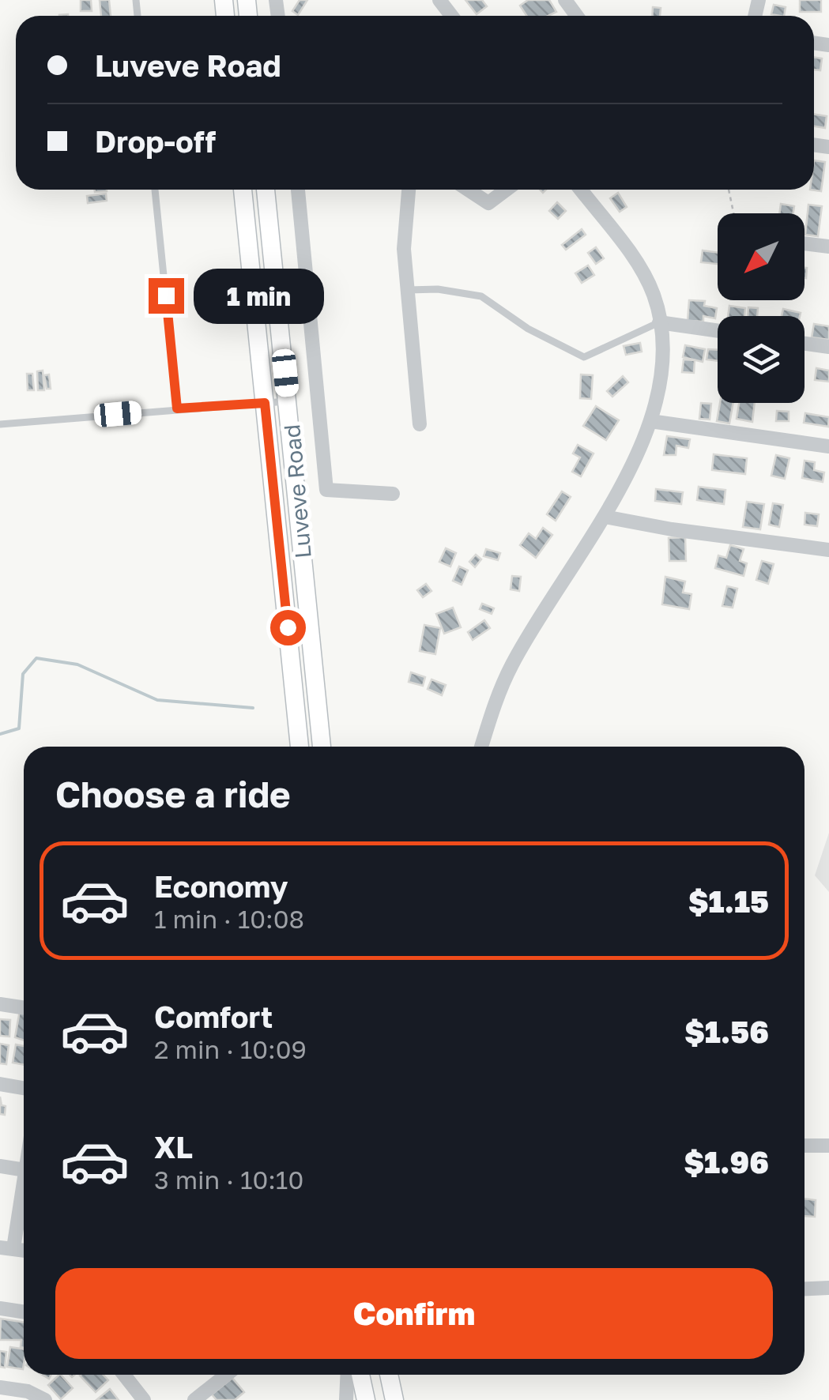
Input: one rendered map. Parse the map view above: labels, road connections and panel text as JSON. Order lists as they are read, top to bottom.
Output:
{
  "streets": {
    "street": ["Luveve Road"]
  },
  "north": "bottom left",
  "page": {
    "banner": ["Luveve Road", "Drop-off"],
    "bubble": "1 min",
    "heading": "Choose a ride",
    "list": [
      {
        "name": "Economy",
        "note": "1 min · 10:08",
        "value": "$1.15"
      },
      {
        "name": "Comfort",
        "note": "2 min · 10:09",
        "value": "$1.56"
      },
      {
        "name": "XL",
        "note": "3 min · 10:10",
        "value": "$1.96"
      }
    ],
    "buttons": "Confirm"
  }
}
